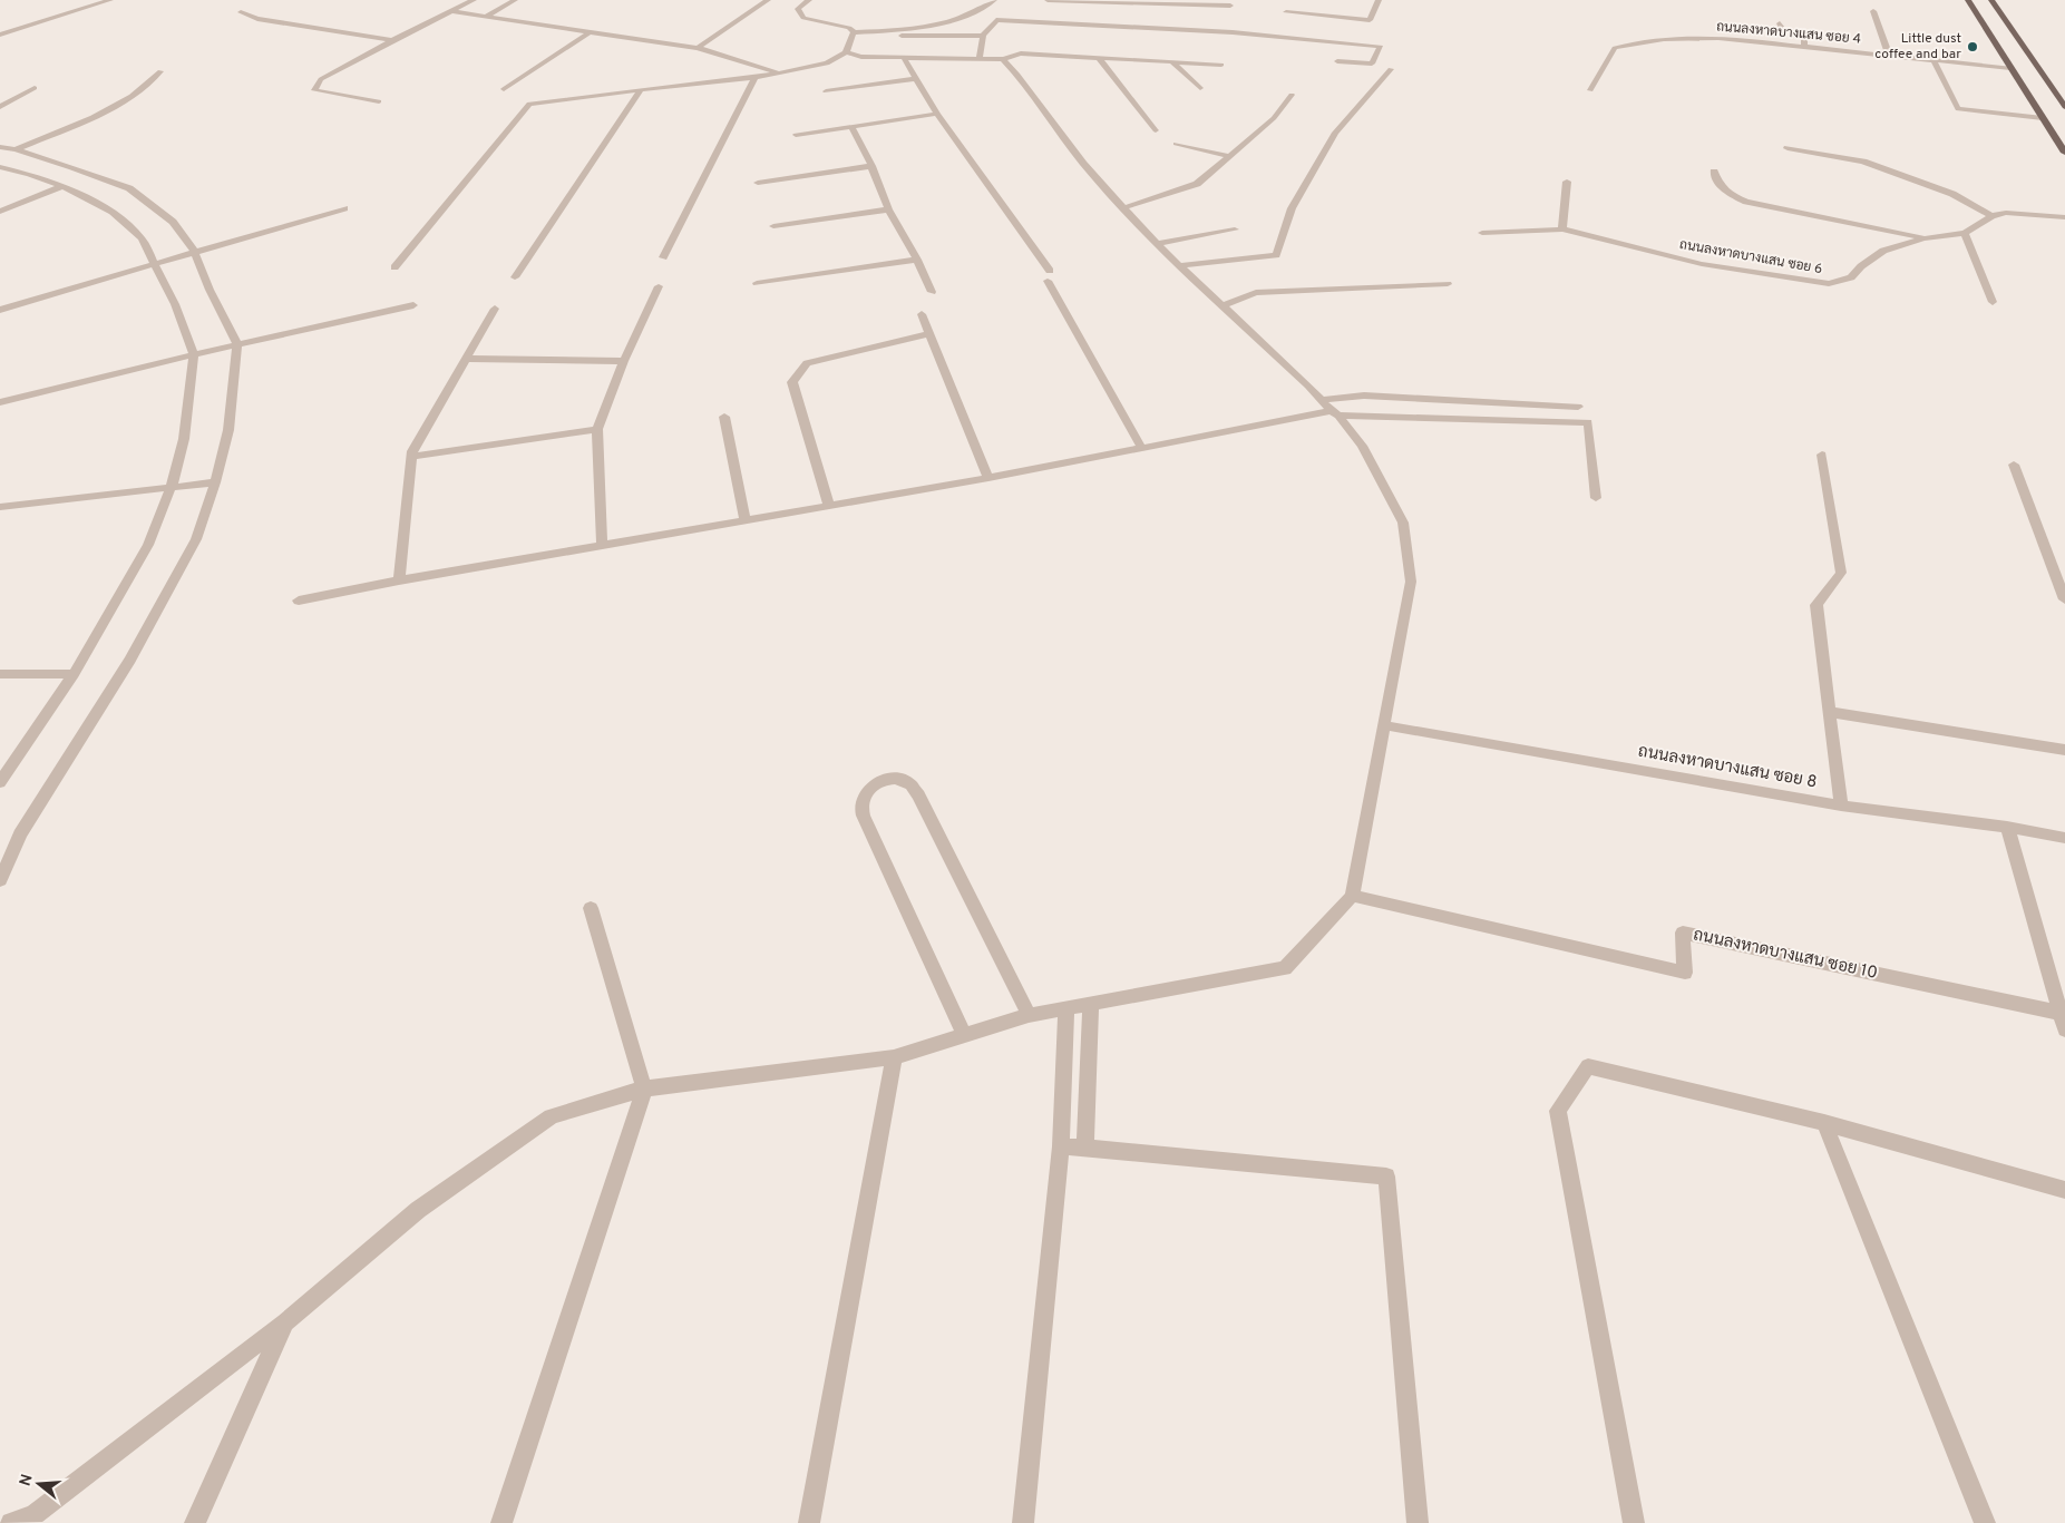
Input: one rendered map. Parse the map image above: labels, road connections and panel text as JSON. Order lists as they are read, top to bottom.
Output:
{
  "streets": {
    "street": [
      "ถนนลงหาดบางแสน ซอย 4",
      "ถนนลงหาดบางแสน ซอย 6",
      "ถนนลงหาดบางแสน ซอย 8",
      "ถนนลงหาดบางแสน ซอย 10"
    ]
  },
  "places": ["Little dust coffee and bar"],
  "north": "left"
}
